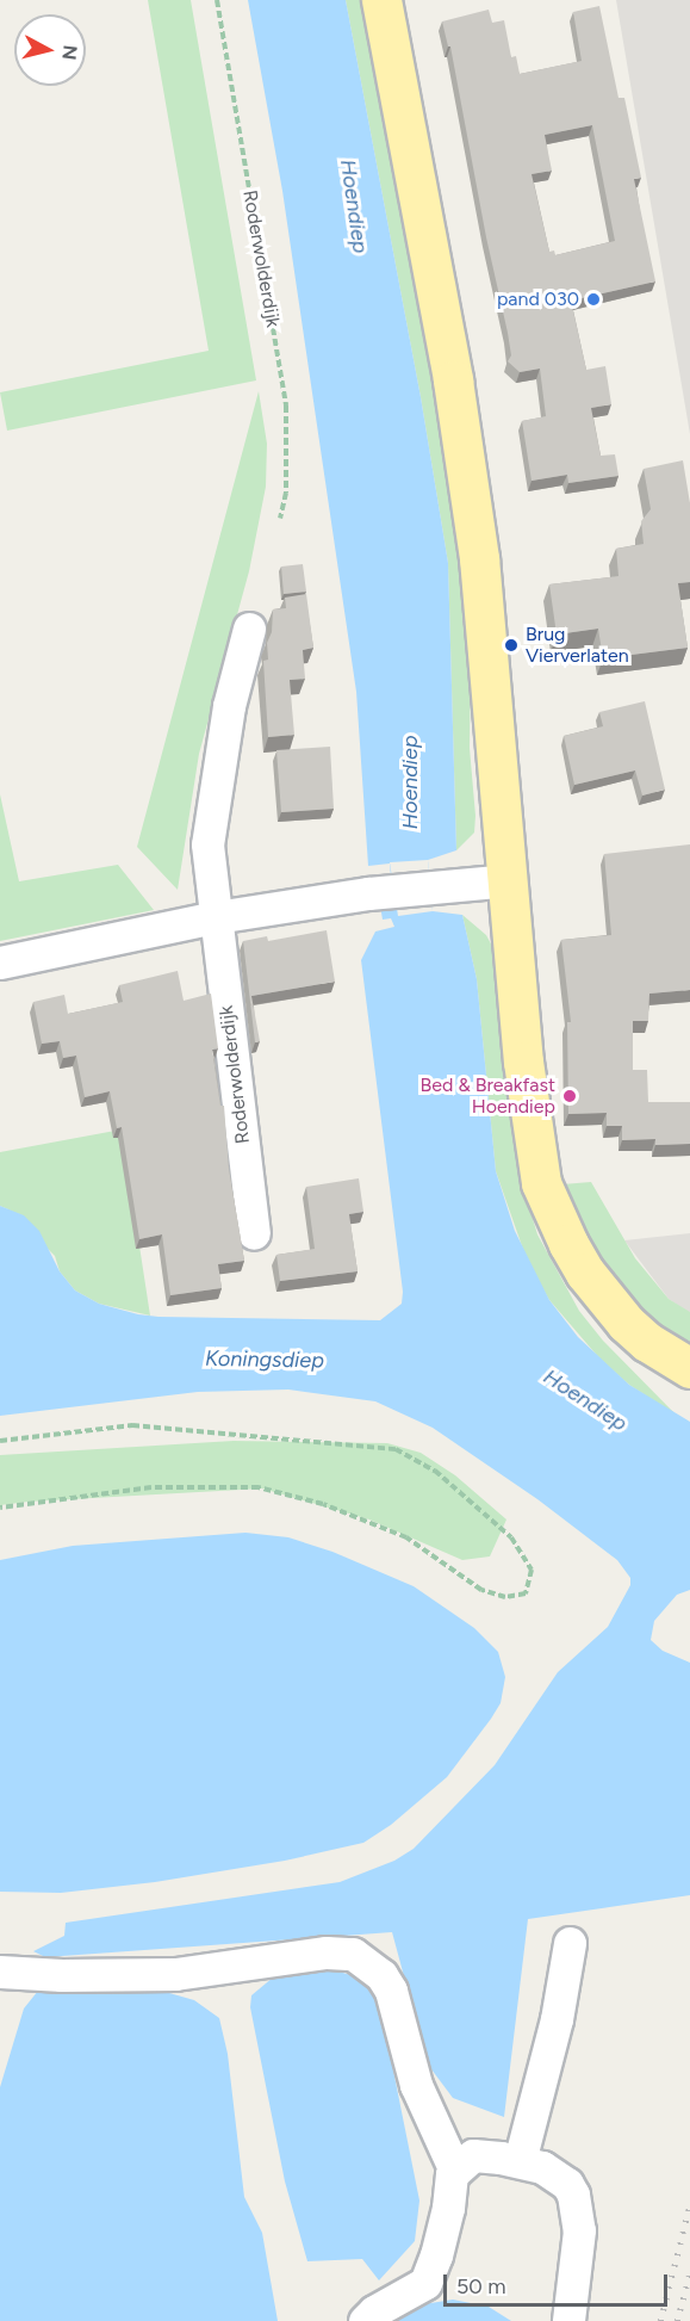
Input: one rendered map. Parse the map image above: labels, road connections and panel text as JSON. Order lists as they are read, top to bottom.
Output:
{
  "streets": {
    "street": ["Roderwolderdijk"]
  },
  "water": ["Hoendiep", "Koningsdiep"],
  "places": ["pand 030", "Brug Vierverlaten", "Bed & Breakfast Hoendiep"],
  "scale_bar": "50 m",
  "north": "right"
}
